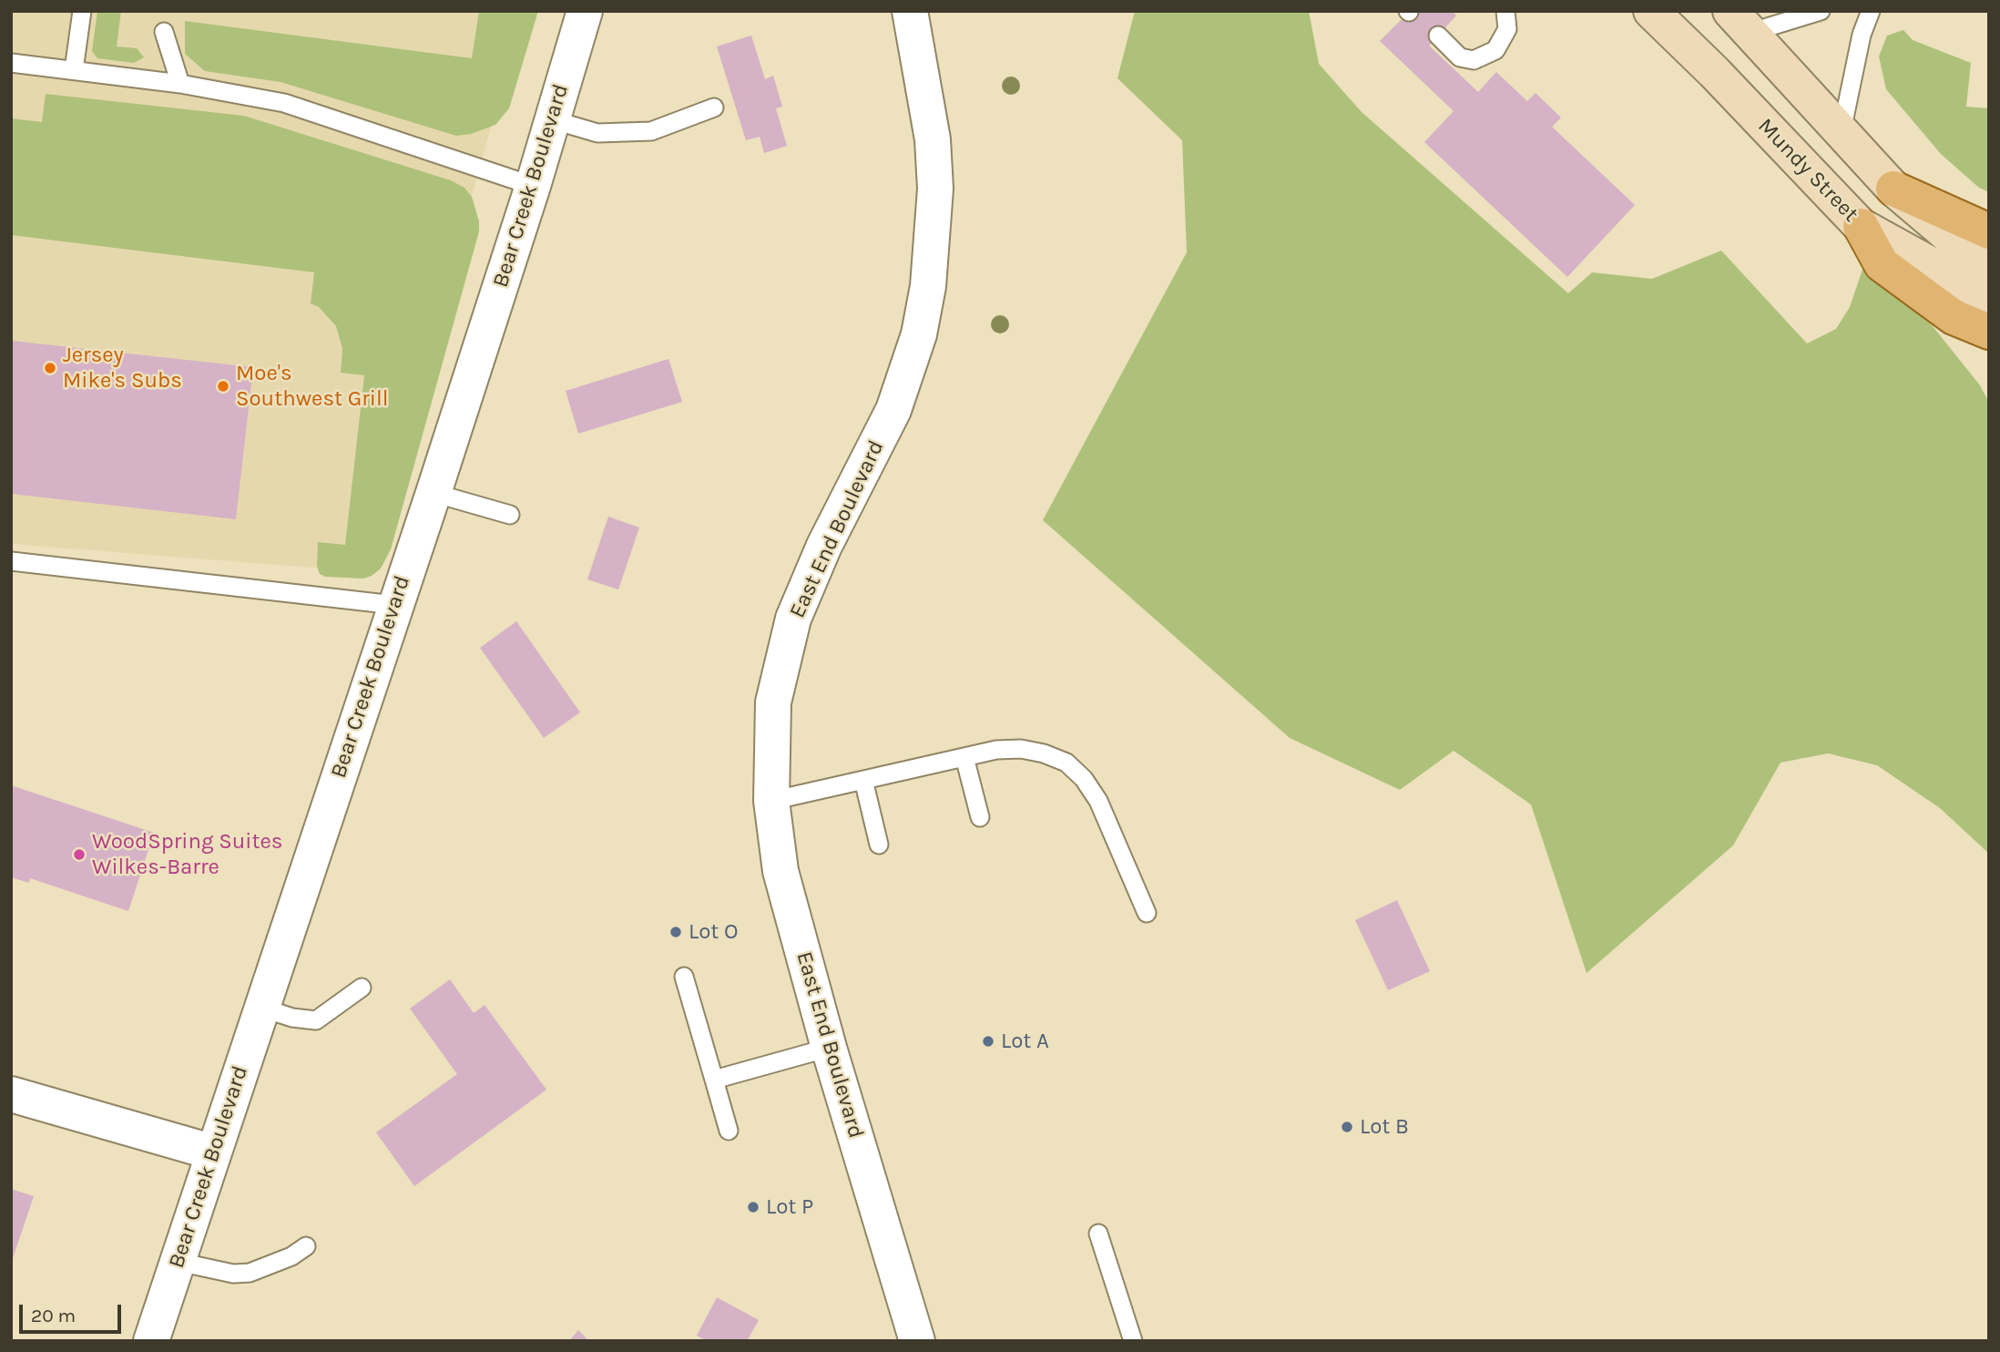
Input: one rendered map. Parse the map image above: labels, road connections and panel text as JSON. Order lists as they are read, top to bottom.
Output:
{
  "streets": {
    "main road": ["Mundy Street"],
    "street": ["Bear Creek Boulevard", "East End Boulevard"]
  },
  "places": [
    "Jersey Mike's Subs",
    "Moe's Southwest Grill",
    "WoodSpring Suites Wilkes-Barre",
    "Lot O",
    "Lot A",
    "Lot B",
    "Lot P"
  ],
  "scale_bar": "20 m"
}
